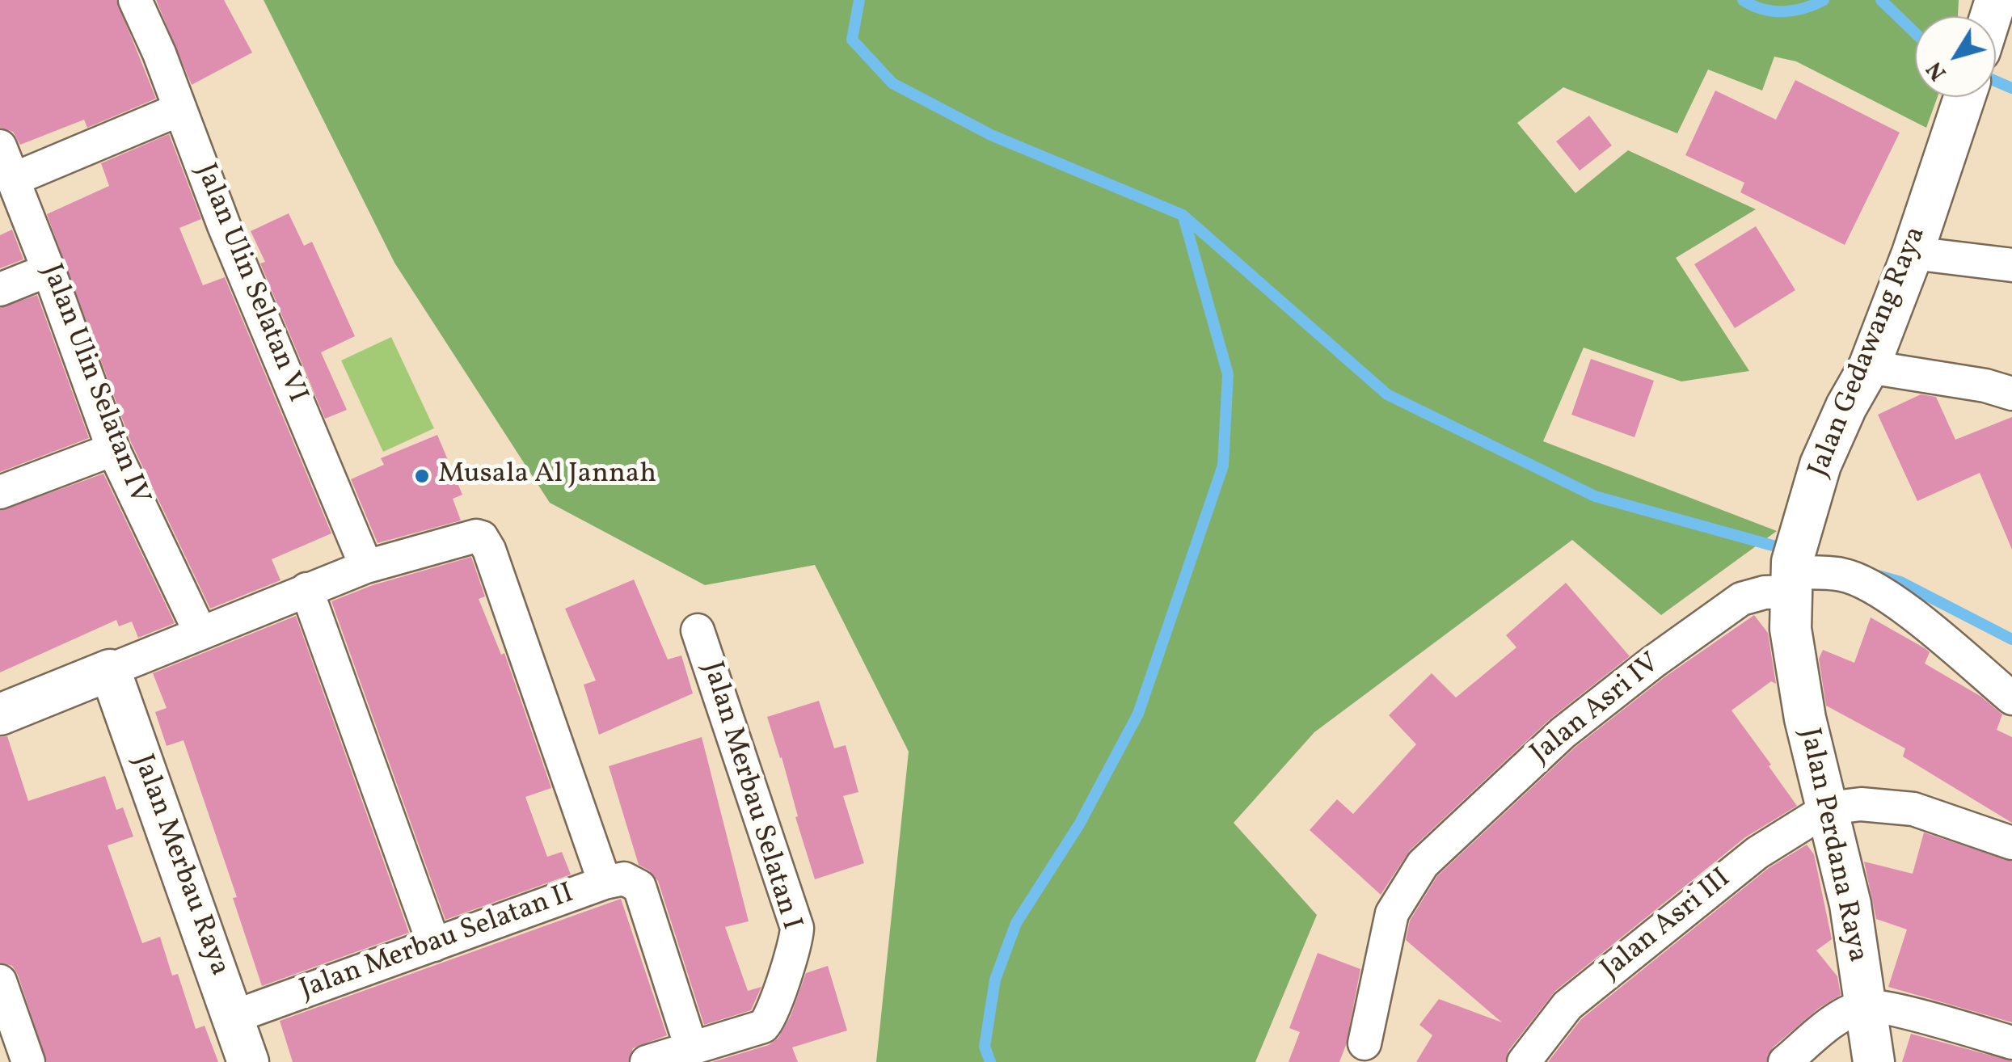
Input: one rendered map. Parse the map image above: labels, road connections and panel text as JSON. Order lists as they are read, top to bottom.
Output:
{
  "streets": {
    "street": [
      "Jalan Ulin Selatan VI",
      "Jalan Gedawang Raya",
      "Jalan Ulin Selatan IV",
      "Jalan Asri IV",
      "Jalan Merbau Selatan I",
      "Jalan Perdana Raya",
      "Jalan Merbau Raya",
      "Jalan Asri III",
      "Jalan Merbau Selatan II"
    ]
  },
  "crossings": [
    ["Jalan Gedawang Raya", "Jalan Asri IV"],
    ["Jalan Gedawang Raya", "Jalan Perdana Raya"],
    ["Jalan Asri IV", "Jalan Perdana Raya"],
    ["Jalan Merbau Selatan I", "Jalan Merbau Selatan II"],
    ["Jalan Perdana Raya", "Jalan Asri III"],
    ["Jalan Merbau Raya", "Jalan Merbau Selatan II"]
  ],
  "places": ["Musala Al Jannah"],
  "north": "bottom left"
}
